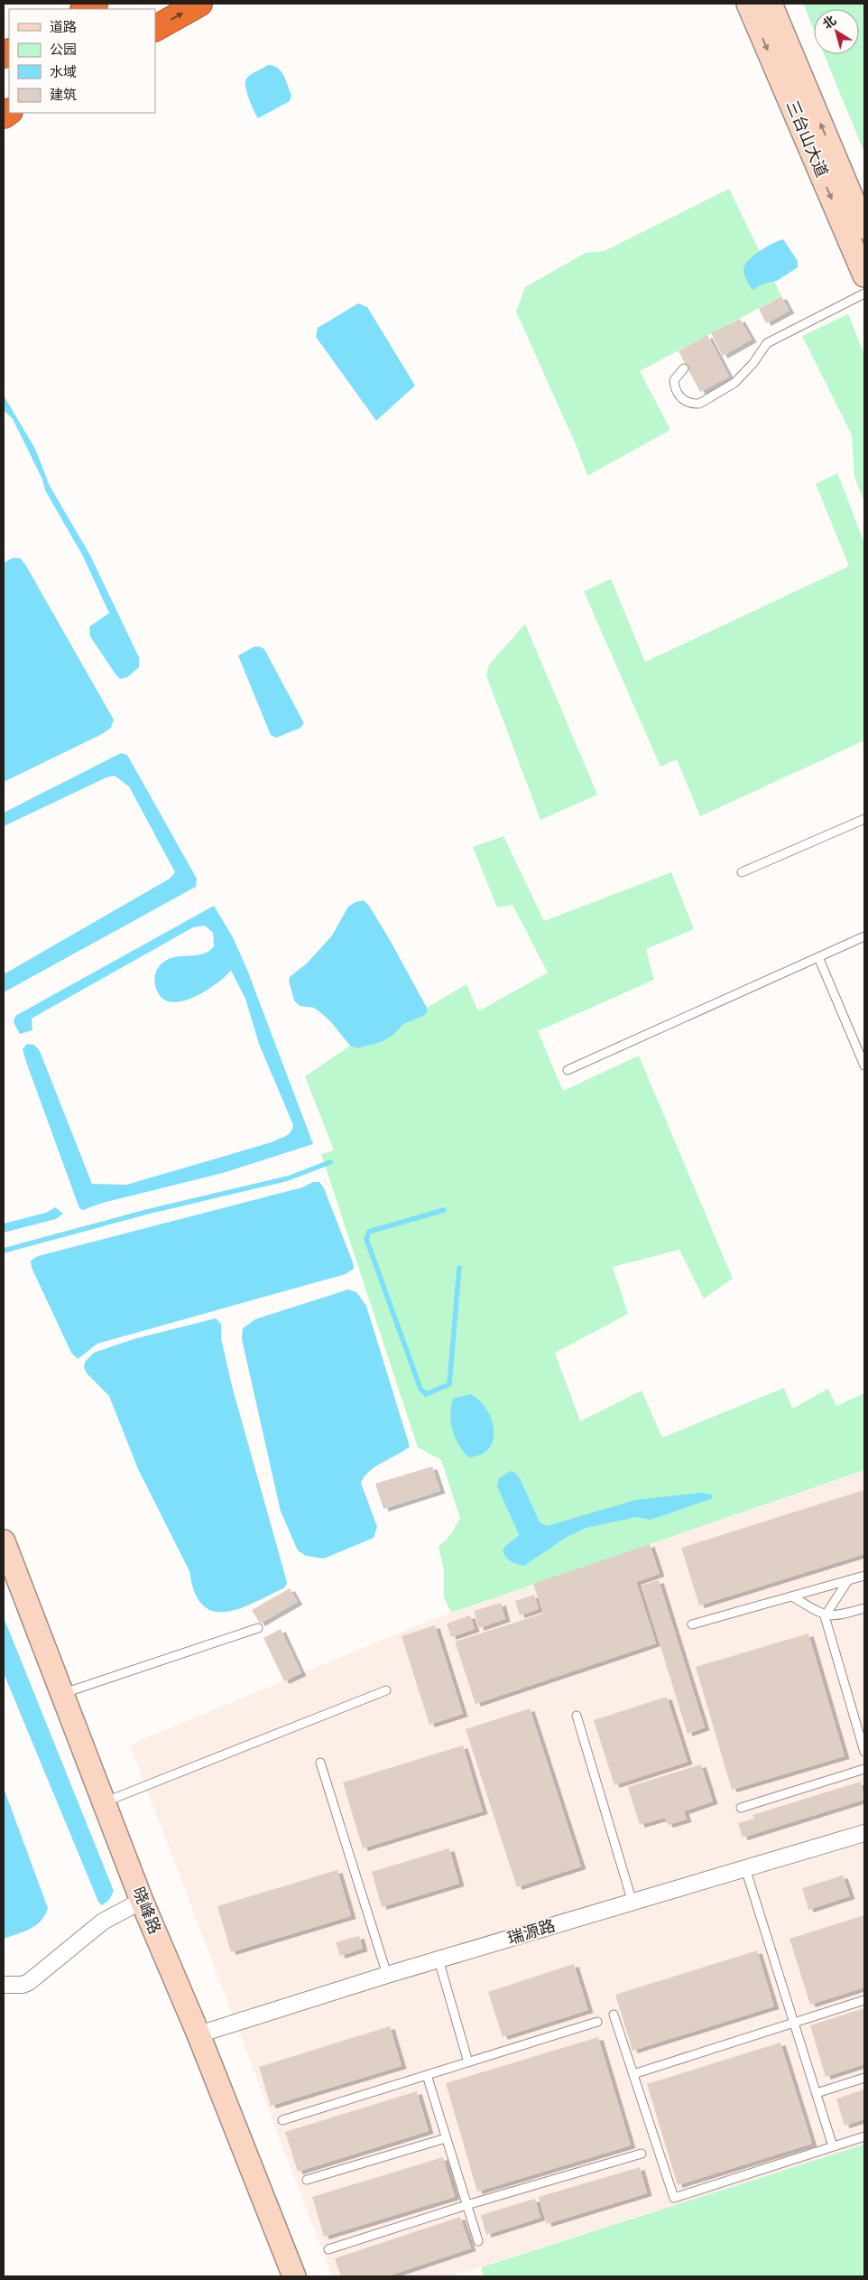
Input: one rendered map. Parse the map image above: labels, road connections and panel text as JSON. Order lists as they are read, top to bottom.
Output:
{
  "streets": {
    "street": ["三台山大道", "晓峰路", "瑞源路"]
  },
  "crossings": [
    ["晓峰路", "瑞源路"]
  ],
  "legend": [
    "道路",
    "公园",
    "水域",
    "建筑"
  ],
  "north": "top left"
}
